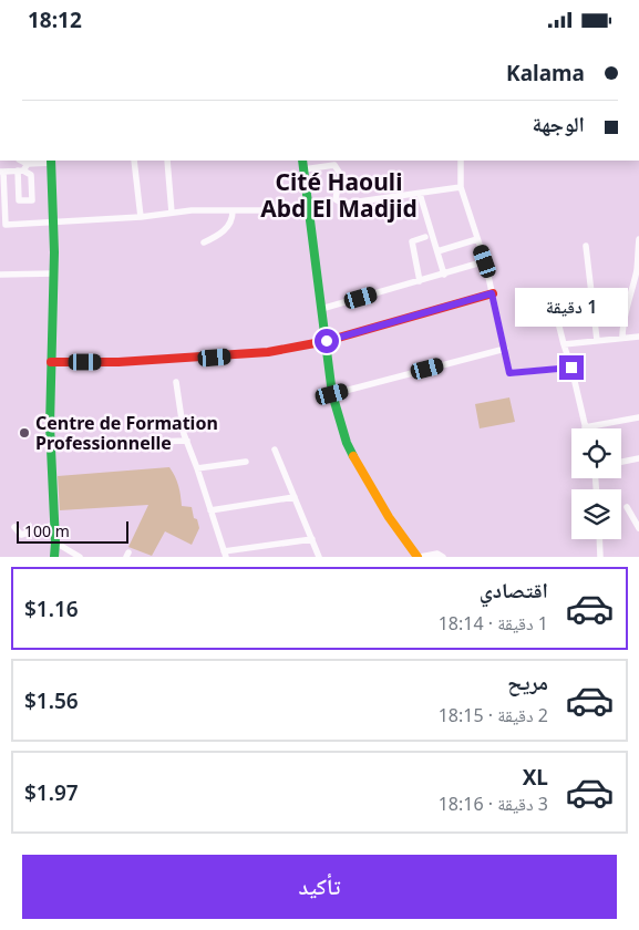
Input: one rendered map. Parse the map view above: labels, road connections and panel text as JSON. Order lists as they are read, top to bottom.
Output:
{
  "districts": ["Cité Haouli Abd El Madjid"],
  "places": ["Centre de Formation Professionnelle"],
  "scale_bar": "100 m",
  "page": {
    "status": "18:12",
    "banner": ["Kalama", "الوجهة"],
    "bubble": "1 دقيقة",
    "scale": "100 m",
    "list": [
      {
        "name": "اقتصادي",
        "note": "1 دقيقة · 18:14",
        "value": "$1.16"
      },
      {
        "name": "مريح",
        "note": "2 دقيقة · 18:15",
        "value": "$1.56"
      },
      {
        "name": "XL",
        "note": "3 دقيقة · 18:16",
        "value": "$1.97"
      }
    ],
    "buttons": "تأكيد"
  }
}
